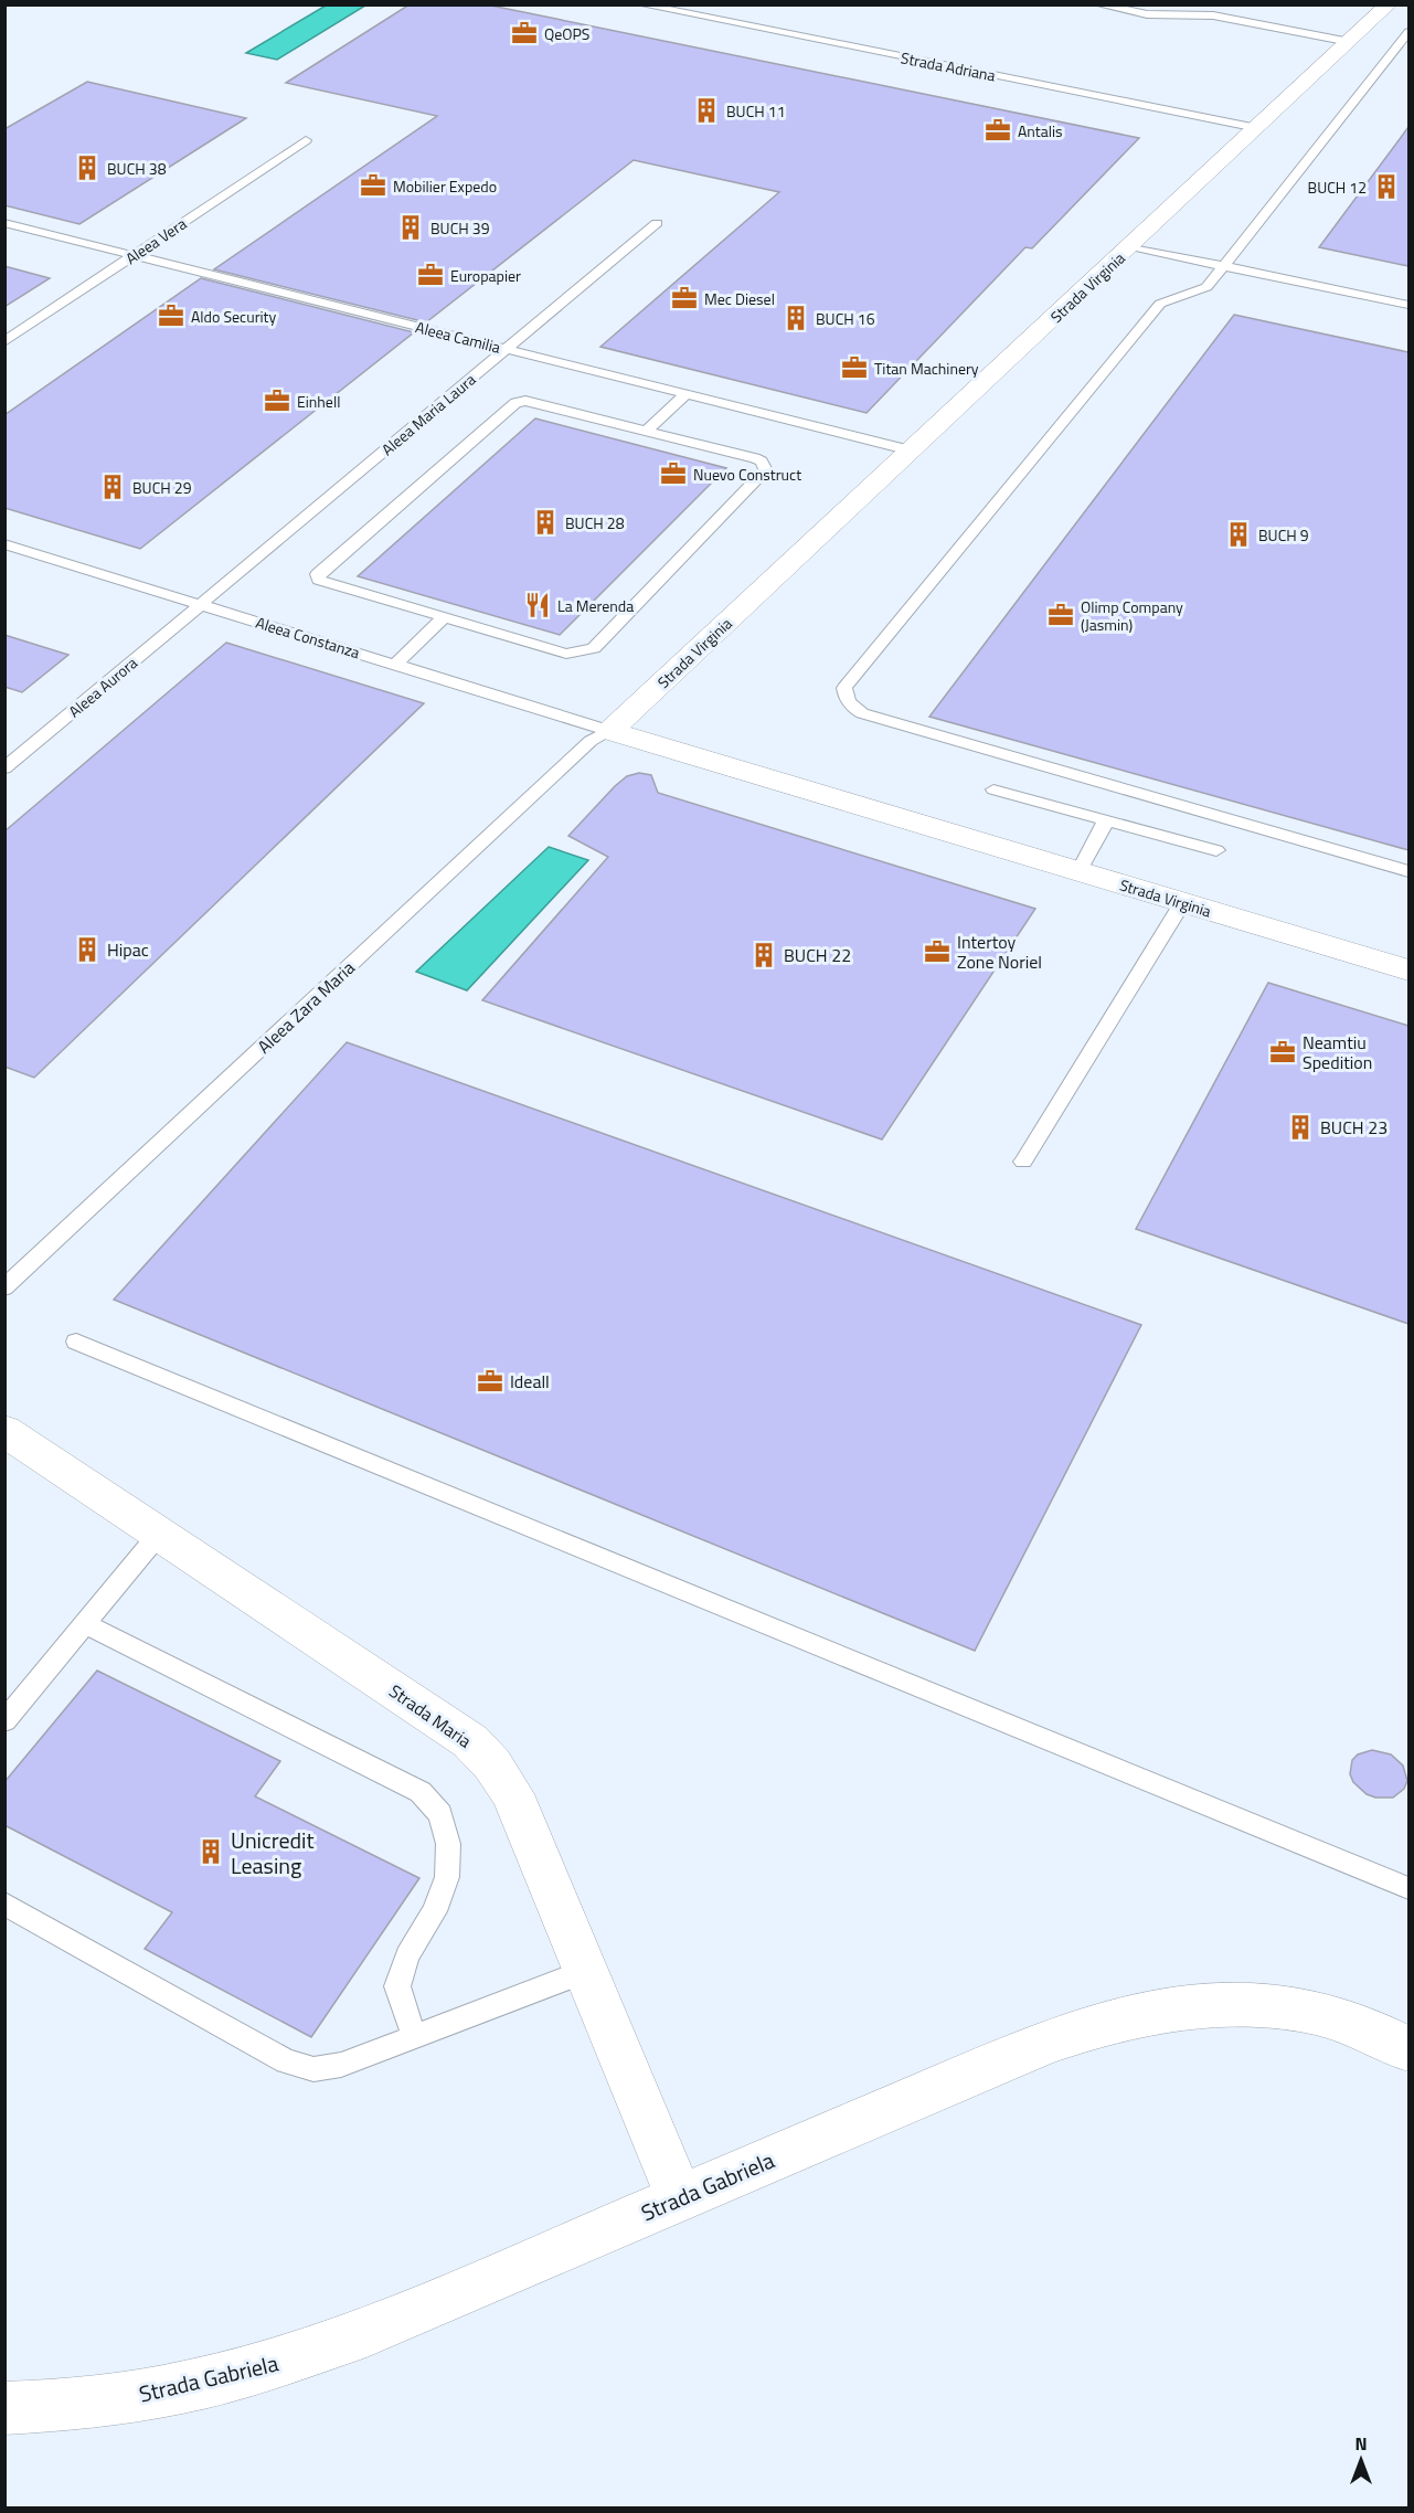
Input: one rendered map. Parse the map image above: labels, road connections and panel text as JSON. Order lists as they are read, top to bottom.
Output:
{
  "streets": {
    "street": ["Strada Virginia", "Strada Maria", "Strada Gabriela"],
    "lane": [
      "Strada Adriana",
      "Aleea Vera",
      "Aleea Camilia",
      "Aleea Maria Laura",
      "Aleea Constanza",
      "Aleea Aurora",
      "Aleea Zara Maria"
    ]
  },
  "crossings": [
    ["Strada Adriana", "Strada Virginia"],
    ["Aleea Vera", "Aleea Camilia"],
    ["Strada Virginia", "Aleea Camilia"],
    ["Strada Virginia", "Aleea Constanza"],
    ["Strada Virginia", "Aleea Zara Maria"],
    ["Aleea Camilia", "Aleea Maria Laura"],
    ["Aleea Maria Laura", "Aleea Constanza"],
    ["Aleea Maria Laura", "Aleea Aurora"],
    ["Aleea Constanza", "Aleea Aurora"],
    ["Aleea Constanza", "Aleea Zara Maria"],
    ["Strada Maria", "Strada Gabriela"]
  ],
  "places": {
    "office": [
      "QeOPS",
      "Antalis",
      "Mobilier Expedo",
      "Europapier",
      "Mec Diesel",
      "Aldo Security",
      "Titan Machinery",
      "Einhell",
      "Nuevo Construct",
      "Olimp Company (Jasmin)",
      "Intertoy Zone Noriel",
      "Neamtiu Spedition",
      "Ideall"
    ],
    "building": [
      "BUCH 11",
      "BUCH 38",
      "BUCH 12",
      "BUCH 39",
      "BUCH 16",
      "BUCH 29",
      "BUCH 28",
      "BUCH 9",
      "Hipac",
      "BUCH 22",
      "BUCH 23",
      "Unicredit Leasing"
    ],
    "restaurant": ["La Merenda"]
  },
  "north": "top"
}
